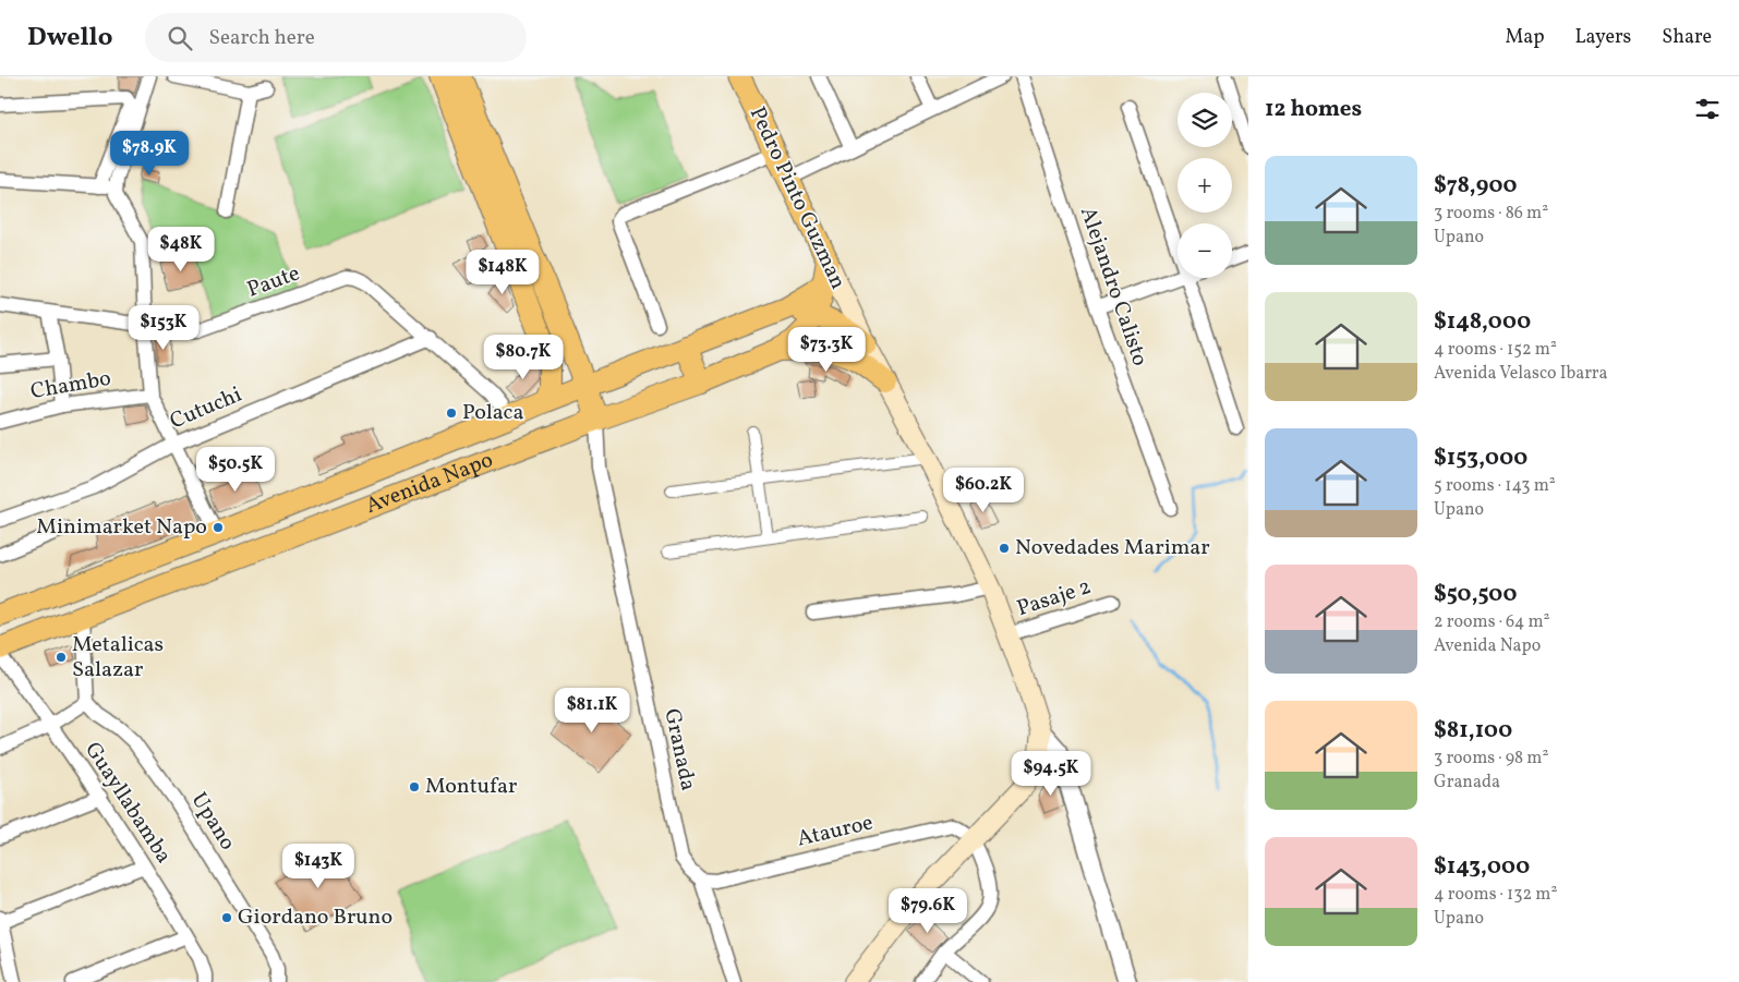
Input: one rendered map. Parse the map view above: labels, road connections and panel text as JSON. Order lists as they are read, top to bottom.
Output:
{
  "streets": {
    "main road": ["Pedro Pinto Guzman", "Avenida Napo"],
    "street": [
      "Paute",
      "Alejandro Calisto",
      "Chambo",
      "Cutuchi",
      "Pasaje 2",
      "Granada",
      "Guayllabamba",
      "Upano",
      "Atauroe"
    ]
  },
  "crossings": [
    ["Pedro Pinto Guzman", "Avenida Napo"],
    ["Pedro Pinto Guzman", "Pasaje 2"],
    ["Paute", "Cutuchi"],
    ["Paute", "Avenida Napo"],
    ["Avenida Napo", "Granada"],
    ["Granada", "Atauroe"]
  ],
  "places": [
    "Polaca",
    "Minimarket Napo",
    "Novedades Marimar",
    "Metalicas Salazar",
    "Montufar",
    "Giordano Bruno"
  ],
  "page": {
    "header": "Dwello",
    "search": "Search here",
    "nav": ["Map", "Layers", "Share"],
    "heading": "12 homes",
    "map_buttons": ["+", "−"],
    "price": [
      "$78.9K",
      "$48K",
      "$148K",
      "$153K",
      "$73.3K",
      "$80.7K",
      "$50.5K",
      "$60.2K",
      "$81.1K",
      "$94.5K",
      "$143K",
      "$79.6K"
    ],
    "list": [
      {
        "name": "$78,900",
        "note": "3 rooms · 86 m² · Upano"
      },
      {
        "name": "$148,000",
        "note": "4 rooms · 152 m² · Avenida Velasco Ibarra"
      },
      {
        "name": "$153,000",
        "note": "5 rooms · 143 m² · Upano"
      },
      {
        "name": "$50,500",
        "note": "2 rooms · 64 m² · Avenida Napo"
      },
      {
        "name": "$81,100",
        "note": "3 rooms · 98 m² · Granada"
      },
      {
        "name": "$143,000",
        "note": "4 rooms · 132 m² · Upano"
      }
    ]
  }
}
